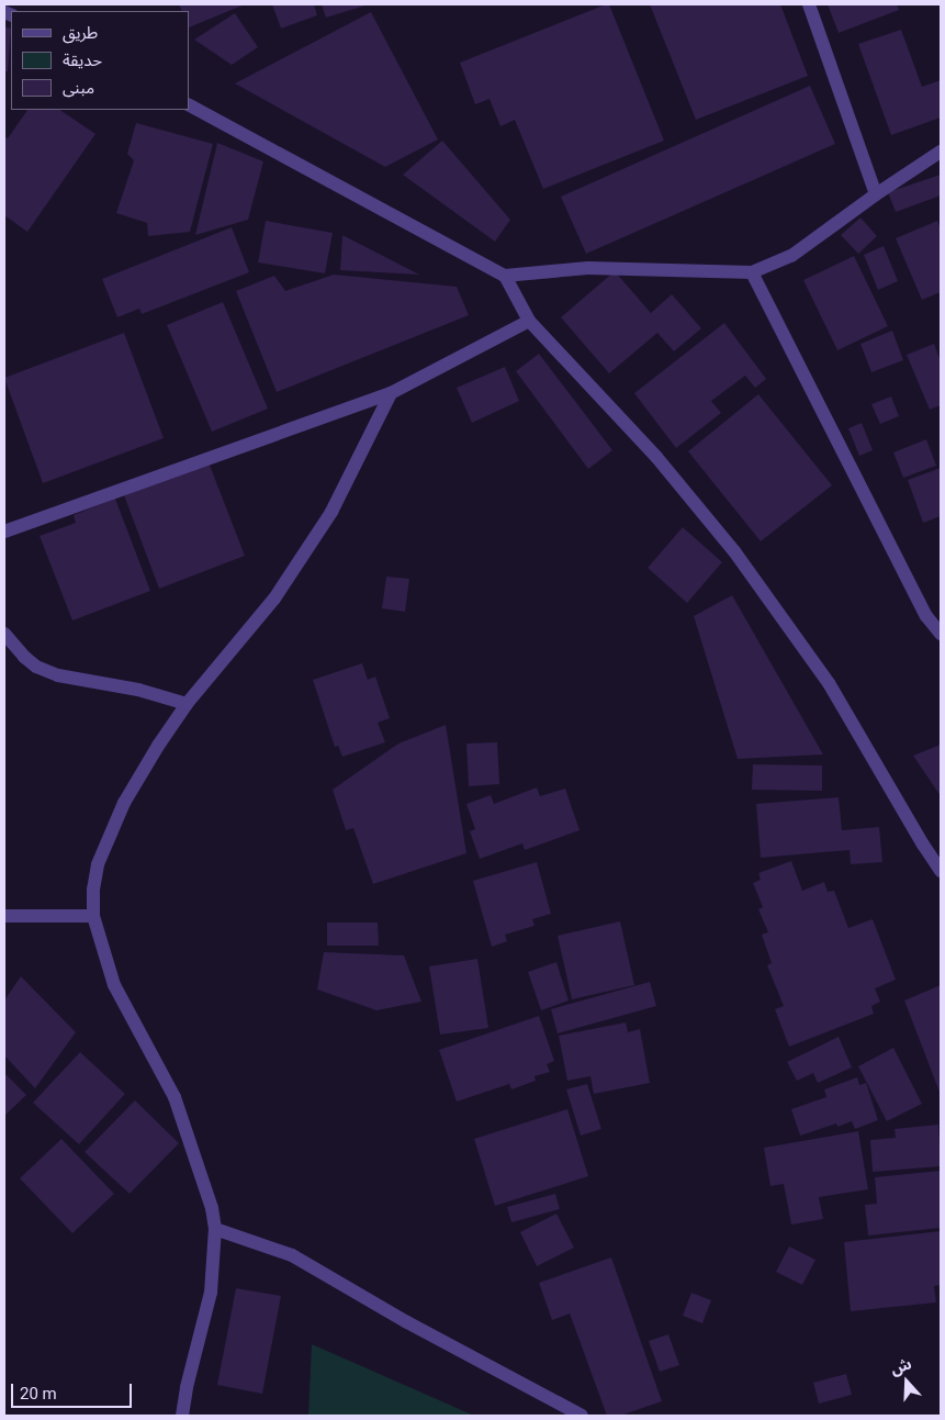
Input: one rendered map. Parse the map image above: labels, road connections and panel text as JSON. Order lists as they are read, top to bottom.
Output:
{
  "legend": ["طريق", "حديقة", "مبنى"],
  "scale_bar": "20 m",
  "north": "top"
}
